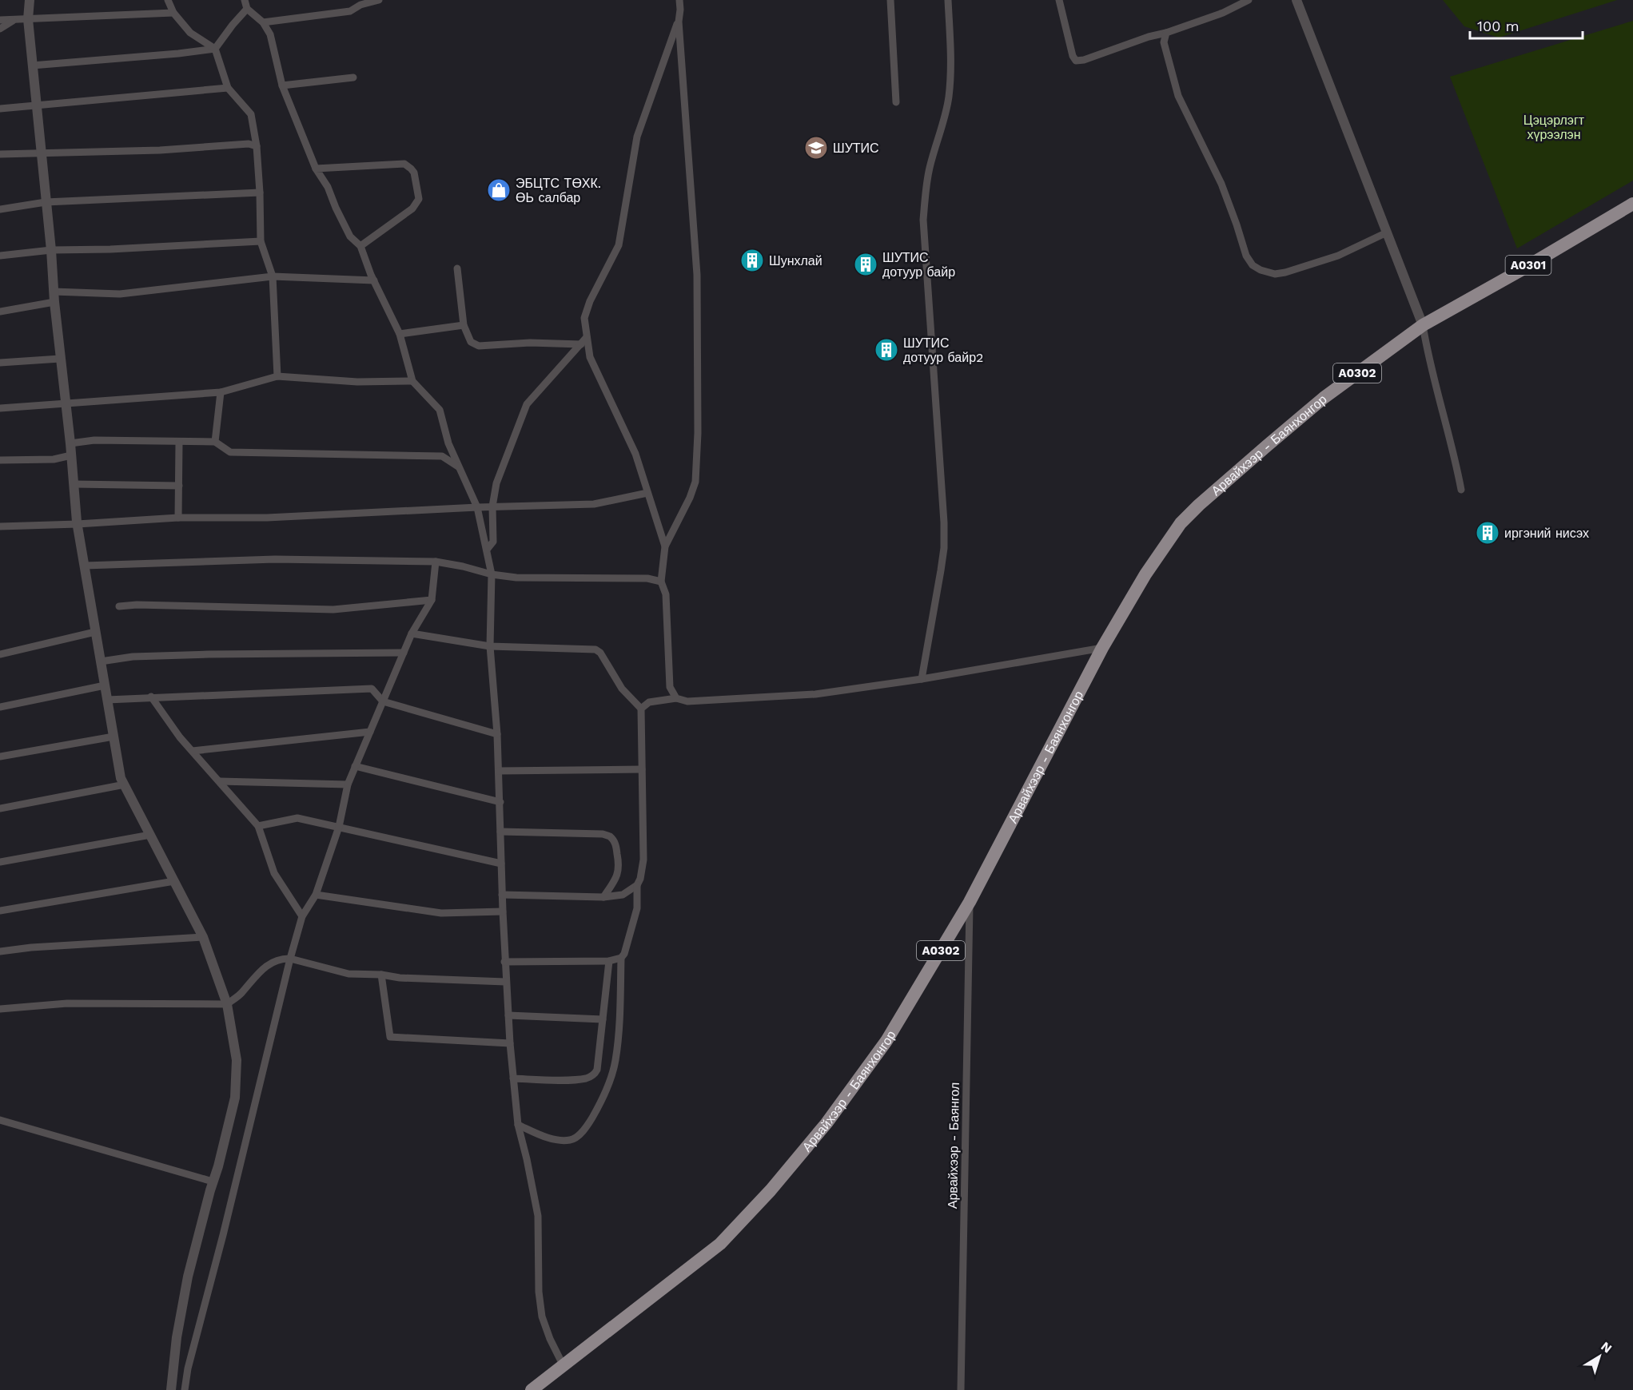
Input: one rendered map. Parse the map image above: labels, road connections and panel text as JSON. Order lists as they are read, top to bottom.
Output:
{
  "streets": {
    "highway": ["A0301", "A0302", "Арвайхээр - Баянхонгор"],
    "street": ["Арвайхээр - Баянгол"]
  },
  "crossings": [
    ["Арвайхээр - Баянхонгор", "Арвайхээр - Баянгол"]
  ],
  "parks": ["Цэцэрлэгт хүрээлэн"],
  "places": {
    "school or university": ["ШУТИС"],
    "shop": ["ЭБЦТС ТӨХК. ӨЬ салбар"],
    "building": [
      "Шунхлай",
      "ШУТИС дотуур байр",
      "ШУТИС дотуур байр2",
      "иргэний нисэх"
    ]
  },
  "scale_bar": "100 m",
  "north": "top right"
}
